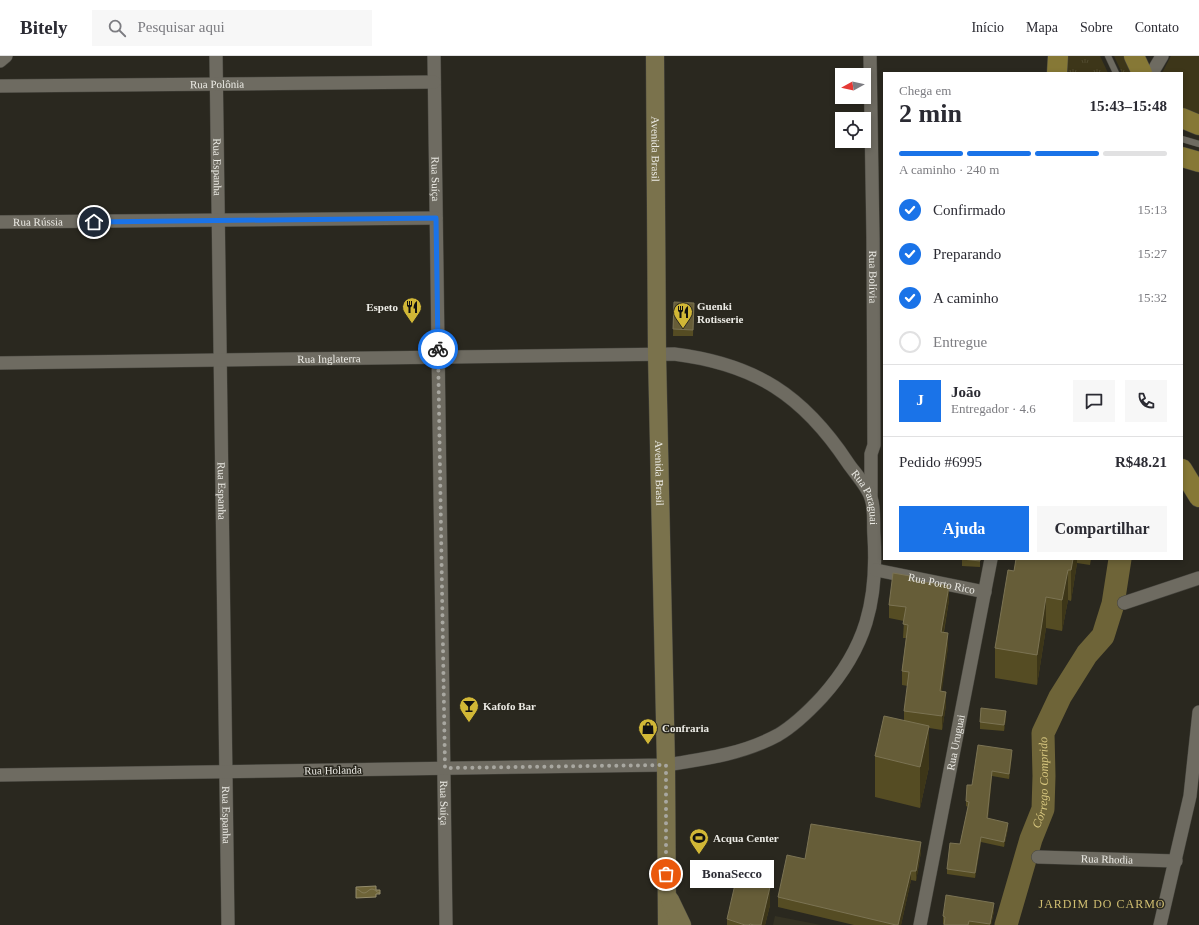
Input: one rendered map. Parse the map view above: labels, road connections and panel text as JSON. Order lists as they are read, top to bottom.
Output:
{
  "streets": {
    "street": [
      "Rua Polônia",
      "Avenida Brasil",
      "Rua Espanha",
      "Rua Suíça",
      "Rua Rússia",
      "Rua Bolívia",
      "Rua Inglaterra",
      "Rua Paraguai",
      "Rua Porto Rico",
      "Rua Uruguai",
      "Rua Holanda",
      "Rua Rhodia"
    ]
  },
  "crossings": [
    ["Rua Polônia", "Rua Espanha"],
    ["Rua Polônia", "Rua Suíça"],
    ["Avenida Brasil", "Rua Inglaterra"],
    ["Avenida Brasil", "Rua Paraguai"],
    ["Avenida Brasil", "Rua Holanda"],
    ["Rua Espanha", "Rua Rússia"],
    ["Rua Espanha", "Rua Inglaterra"],
    ["Rua Espanha", "Rua Holanda"],
    ["Rua Suíça", "Rua Rússia"],
    ["Rua Suíça", "Rua Inglaterra"],
    ["Rua Suíça", "Rua Holanda"],
    ["Rua Bolívia", "Rua Paraguai"],
    ["Rua Inglaterra", "Rua Paraguai"],
    ["Rua Paraguai", "Rua Porto Rico"],
    ["Rua Paraguai", "Rua Holanda"],
    ["Rua Porto Rico", "Rua Uruguai"]
  ],
  "districts": ["JARDIM DO CARMO"],
  "water": ["Córrego Comprido"],
  "places": {
    "restaurant": ["Espeto", "Guenki Rotisserie"],
    "bar": ["Kafofo Bar"],
    "shop": ["Confraria"],
    "sports": ["Acqua Center"],
    "other": ["BonaSecco"]
  },
  "north": "left",
  "page": {
    "header": "Bitely",
    "search": "Pesquisar aqui",
    "nav": [
      "Início",
      "Mapa",
      "Sobre",
      "Contato"
    ],
    "heading": ["2 min", "Chega em", "15:43–15:48"],
    "panel": [
      "João",
      "Entregador · 4.6",
      "Pedido #6995",
      "R$48.21"
    ],
    "bar": "A caminho · 240 m",
    "list": [
      ["Confirmado", "15:13"],
      ["Preparando", "15:27"],
      ["A caminho", "15:32"],
      "Entregue"
    ],
    "round": "J",
    "buttons": ["Ajuda", "Compartilhar"],
    "bubble": "BonaSecco"
  }
}
